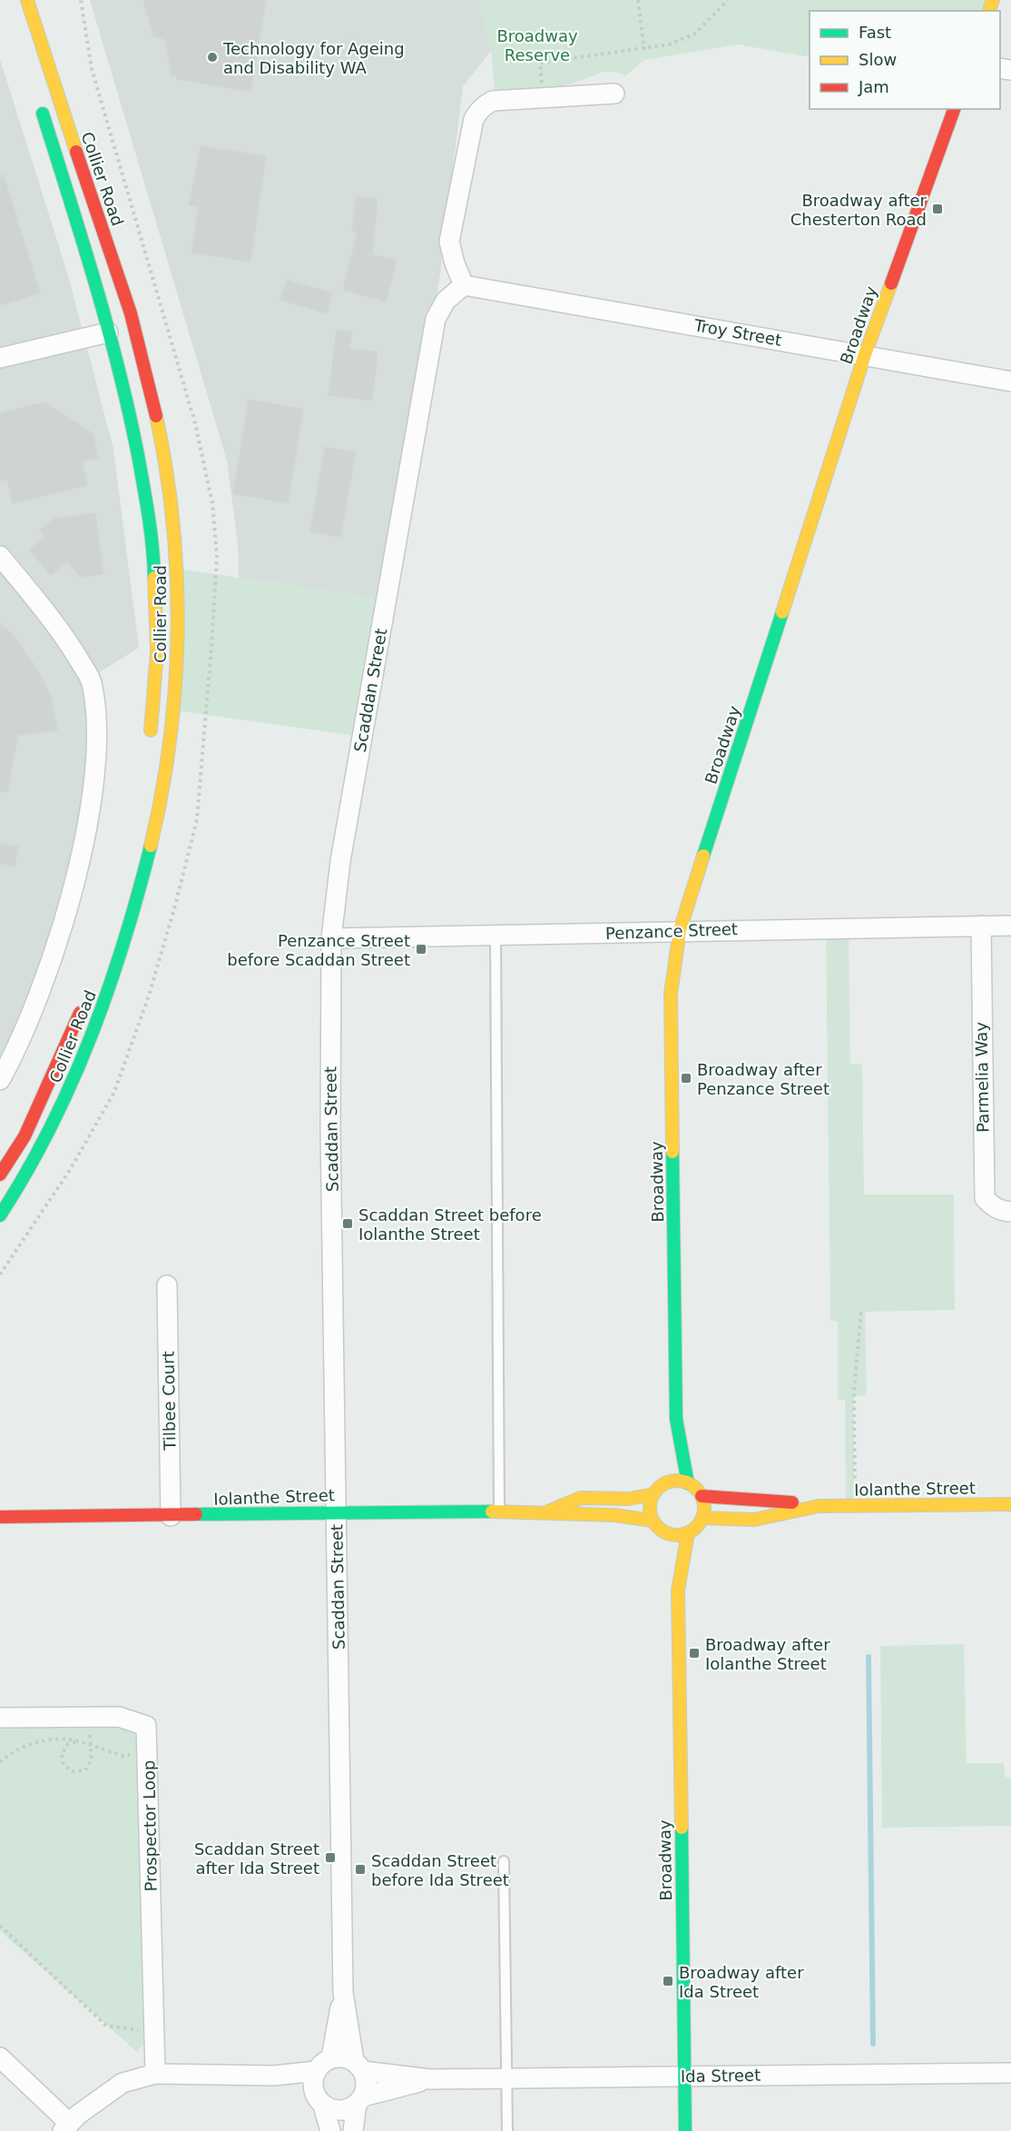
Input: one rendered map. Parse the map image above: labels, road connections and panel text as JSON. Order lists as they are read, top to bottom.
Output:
{
  "streets": {
    "street": [
      "Collier Road",
      "Broadway",
      "Troy Street",
      "Scaddan Street",
      "Penzance Street",
      "Parmelia Way",
      "Tilbee Court",
      "Iolanthe Street",
      "Prospector Loop",
      "Ida Street"
    ]
  },
  "crossings": [
    ["Broadway", "Troy Street"],
    ["Broadway", "Penzance Street"],
    ["Broadway", "Iolanthe Street"],
    ["Broadway", "Ida Street"],
    ["Troy Street", "Scaddan Street"],
    ["Scaddan Street", "Penzance Street"],
    ["Scaddan Street", "Iolanthe Street"],
    ["Scaddan Street", "Ida Street"],
    ["Penzance Street", "Parmelia Way"],
    ["Tilbee Court", "Iolanthe Street"]
  ],
  "parks": ["Broadway Reserve"],
  "places": {
    "other": ["Technology for Ageing and Disability WA"],
    "transit": [
      "Broadway after Chesterton Road",
      "Penzance Street before Scaddan Street",
      "Broadway after Penzance Street",
      "Scaddan Street before Iolanthe Street",
      "Broadway after Iolanthe Street",
      "Scaddan Street after Ida Street",
      "Scaddan Street before Ida Street",
      "Broadway after Ida Street"
    ]
  },
  "legend": ["Fast", "Slow", "Jam"]
}
